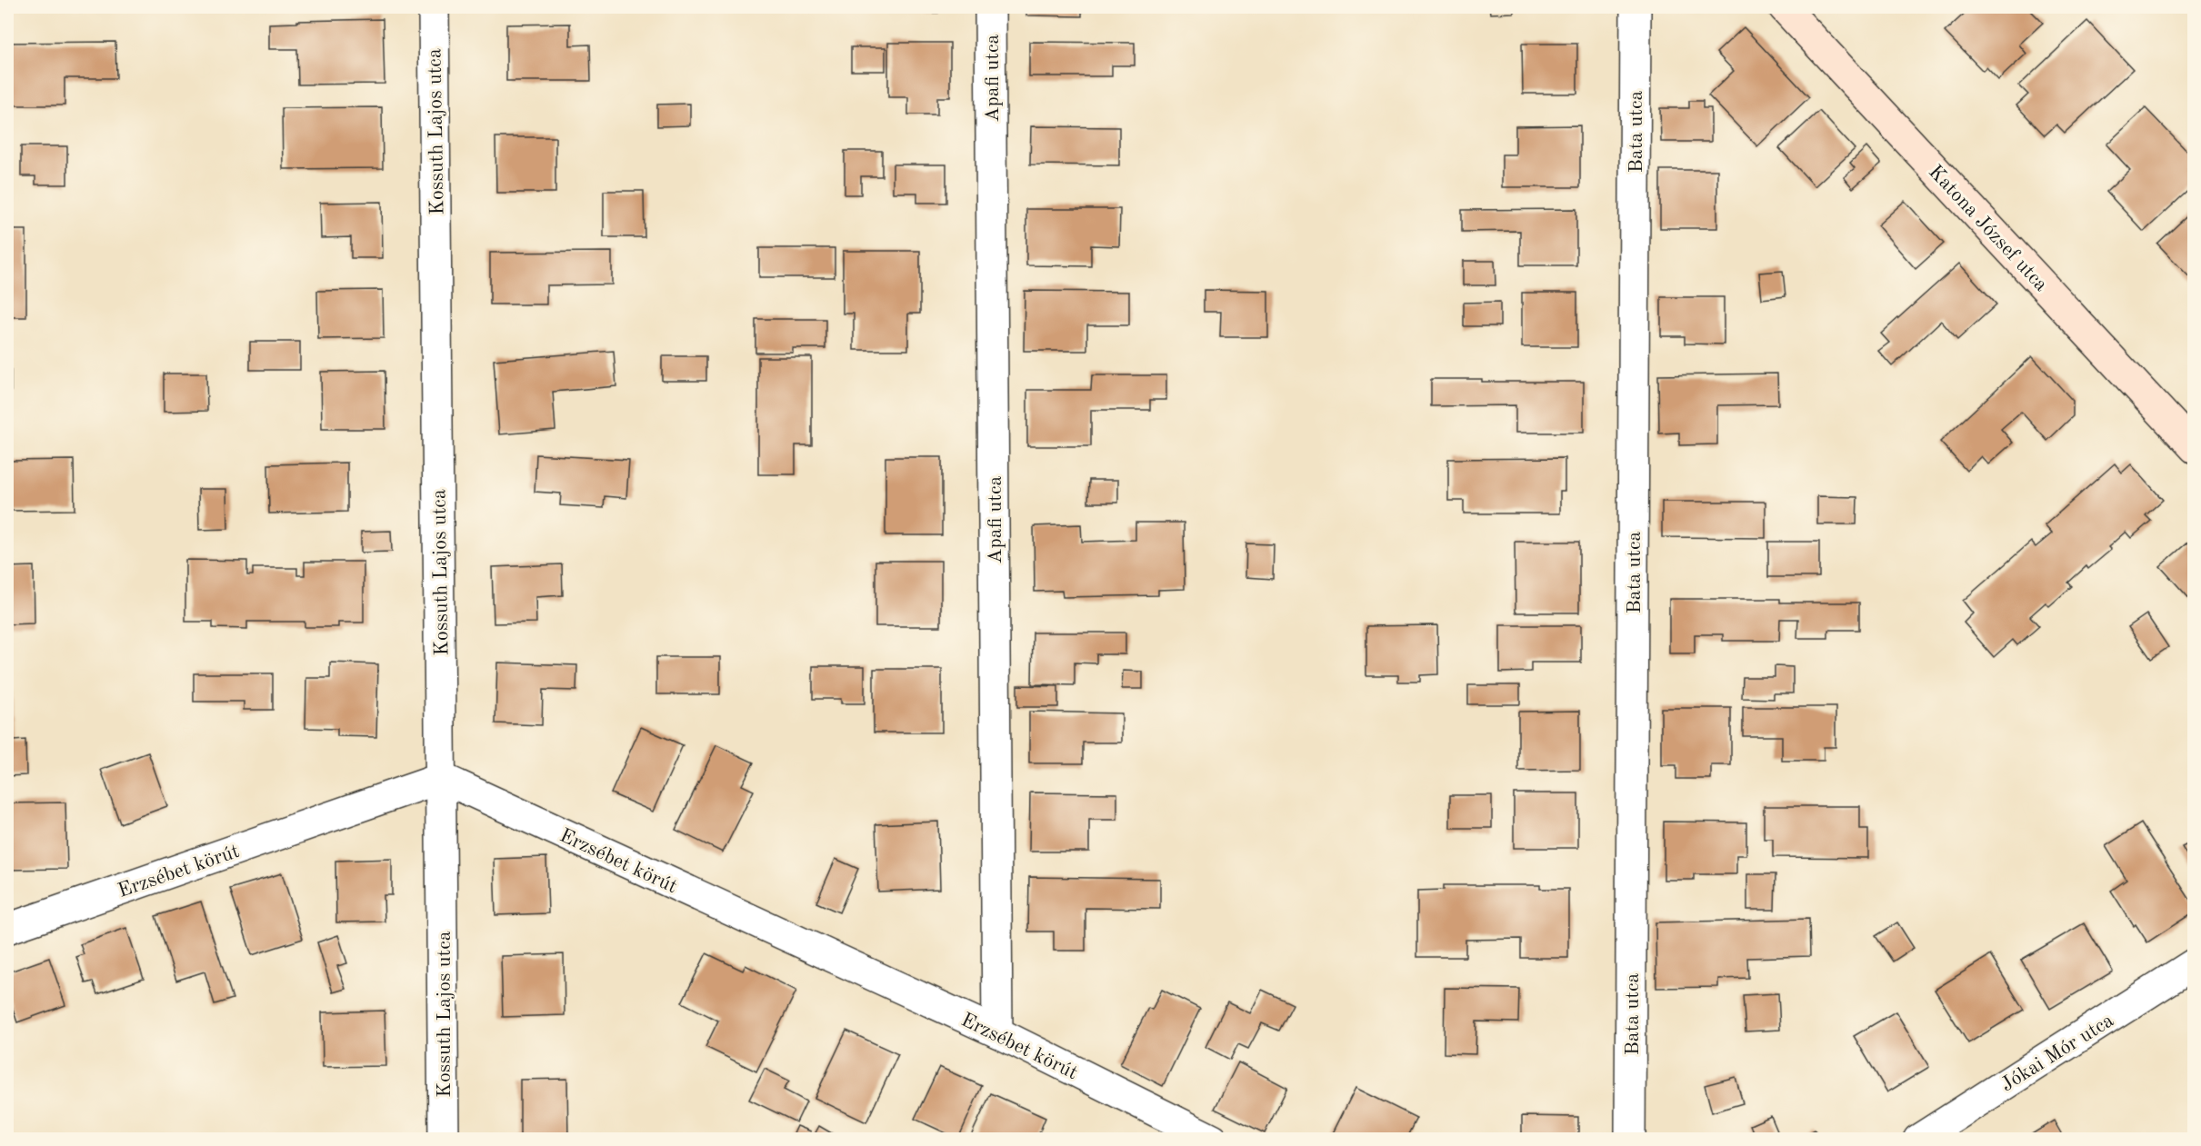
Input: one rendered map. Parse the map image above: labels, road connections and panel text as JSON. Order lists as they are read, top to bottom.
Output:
{
  "streets": {
    "main road": ["Katona József utca"],
    "street": [
      "Apafi utca",
      "Kossuth Lajos utca",
      "Bata utca",
      "Erzsébet körút",
      "Jókai Mór utca"
    ]
  },
  "crossings": [
    ["Apafi utca", "Erzsébet körút"],
    ["Kossuth Lajos utca", "Erzsébet körút"]
  ]
}
